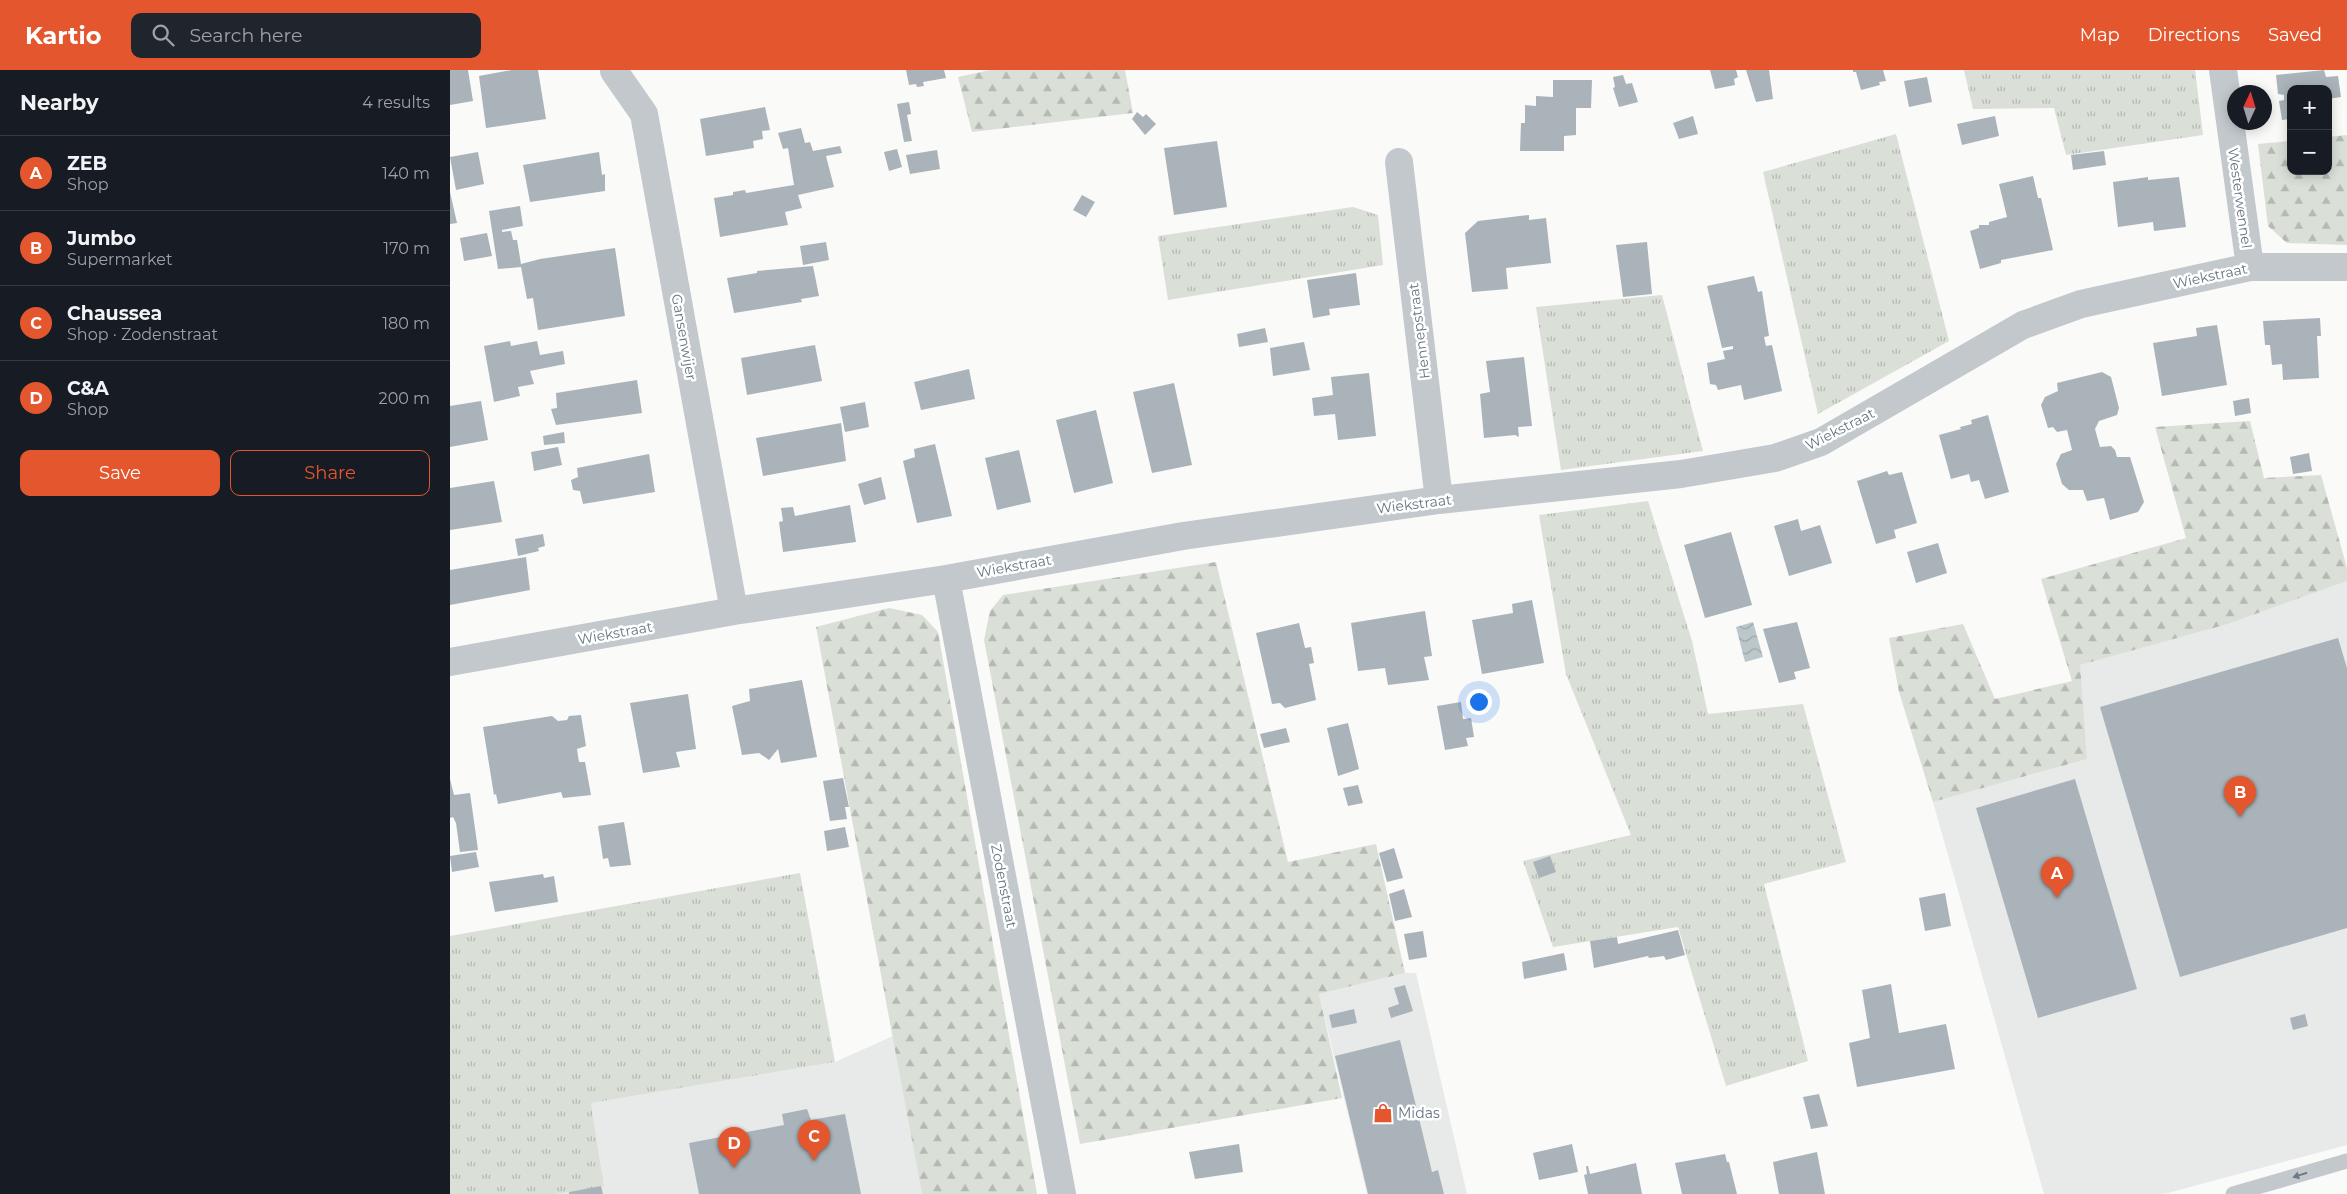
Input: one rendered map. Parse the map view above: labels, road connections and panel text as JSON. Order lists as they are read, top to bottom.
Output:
{
  "streets": {
    "street": [
      "Westerwennel",
      "Wiekstraat",
      "Hennepstraat",
      "Gansenwijer",
      "Zodenstraat"
    ]
  },
  "crossings": [
    ["Westerwennel", "Wiekstraat"],
    ["Wiekstraat", "Hennepstraat"],
    ["Wiekstraat", "Gansenwijer"],
    ["Wiekstraat", "Zodenstraat"]
  ],
  "places": {
    "shop": ["Midas"]
  },
  "north": "top",
  "page": {
    "header": "Kartio",
    "search": "Search here",
    "nav": ["Map", "Directions", "Saved"],
    "heading": ["Nearby", "4 results"],
    "map_buttons": ["+", "−"],
    "list": [
      {
        "mark": "A",
        "name": "ZEB",
        "note": "Shop",
        "value": "140 m"
      },
      {
        "mark": "B",
        "name": "Jumbo",
        "note": "Supermarket",
        "value": "170 m"
      },
      {
        "mark": "C",
        "name": "Chaussea",
        "note": "Shop · Zodenstraat",
        "value": "180 m"
      },
      {
        "mark": "D",
        "name": "C&A",
        "note": "Shop",
        "value": "200 m"
      }
    ],
    "buttons": ["Save", "Share"],
    "pins": [
      "B",
      "A",
      "C",
      "D"
    ]
  }
}
